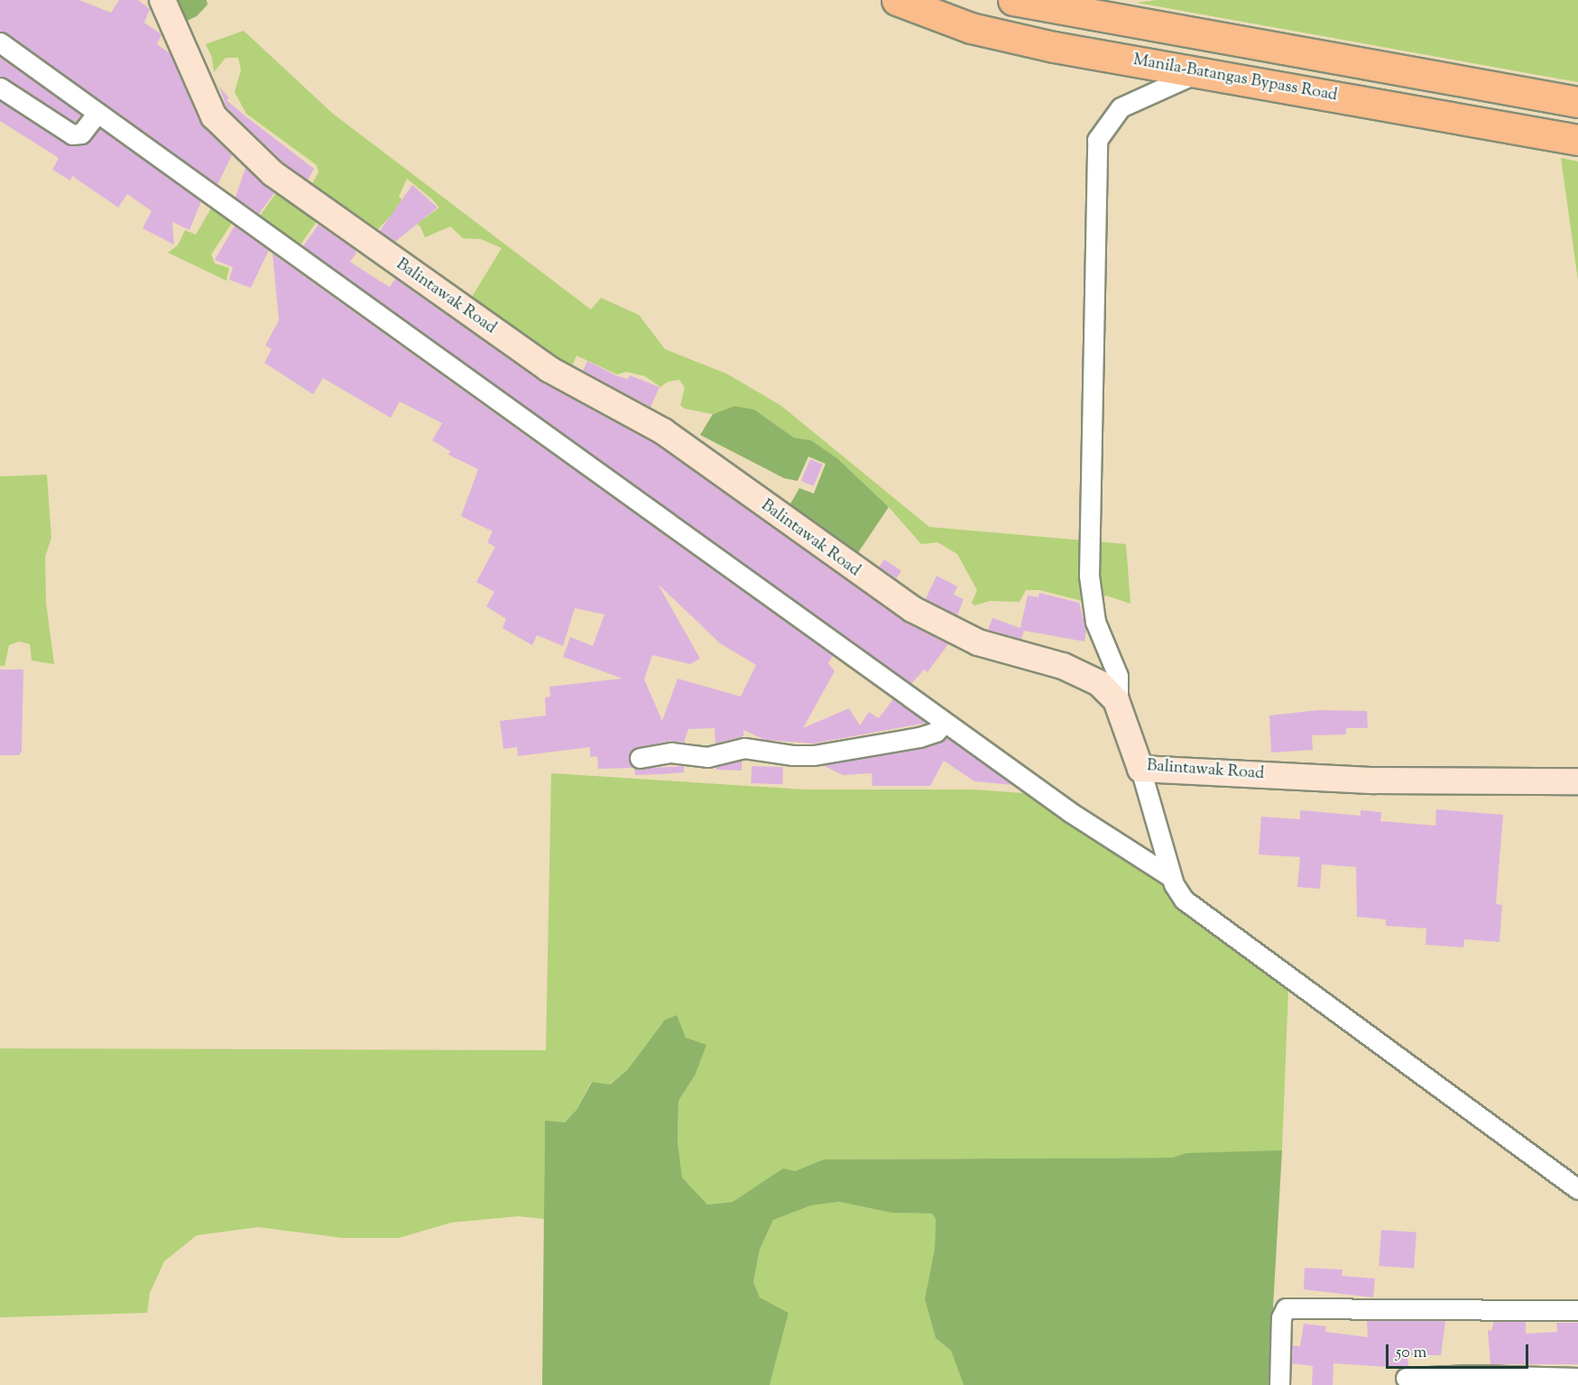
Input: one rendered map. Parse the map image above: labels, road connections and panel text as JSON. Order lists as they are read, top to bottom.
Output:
{
  "streets": {
    "highway": ["Manila-Batangas Bypass Road"],
    "street": ["Balintawak Road"]
  },
  "scale_bar": "50 m"
}
